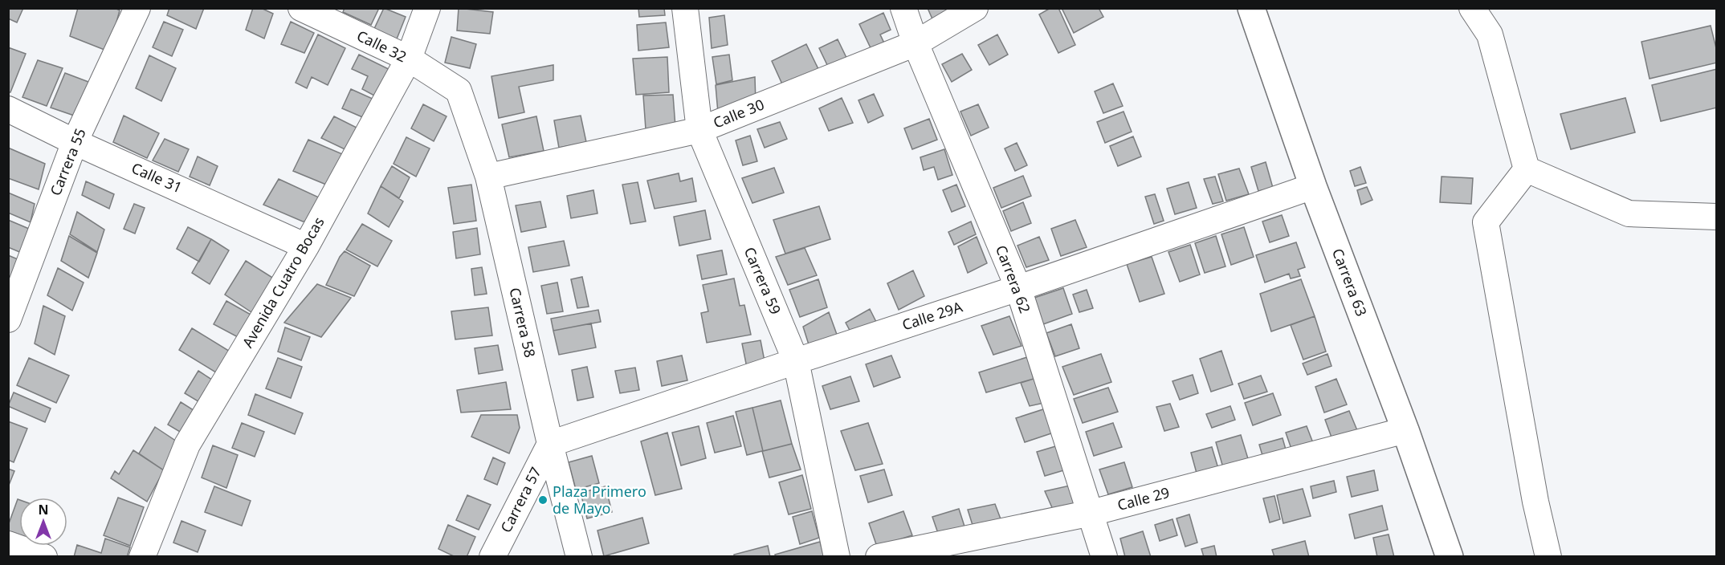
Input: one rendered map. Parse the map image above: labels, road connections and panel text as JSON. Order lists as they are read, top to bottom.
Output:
{
  "streets": {
    "main road": ["Carrera 63"],
    "street": [
      "Calle 32",
      "Calle 30",
      "Carrera 55",
      "Calle 31",
      "Carrera 62",
      "Carrera 59",
      "Avenida Cuatro Bocas",
      "Calle 29A",
      "Carrera 58",
      "Calle 29",
      "Carrera 57"
    ]
  },
  "crossings": [
    ["Calle 32", "Avenida Cuatro Bocas"],
    ["Calle 32", "Carrera 58"],
    ["Calle 30", "Carrera 62"],
    ["Calle 30", "Carrera 59"],
    ["Calle 30", "Carrera 58"],
    ["Carrera 55", "Calle 31"],
    ["Calle 31", "Avenida Cuatro Bocas"],
    ["Carrera 62", "Calle 29A"],
    ["Carrera 62", "Calle 29"],
    ["Carrera 59", "Calle 29A"],
    ["Carrera 63", "Calle 29A"],
    ["Carrera 63", "Calle 29"],
    ["Calle 29A", "Carrera 58"],
    ["Calle 29A", "Carrera 57"],
    ["Carrera 58", "Carrera 57"]
  ],
  "places": ["Plaza Primero de Mayo"],
  "north": "top"
}
